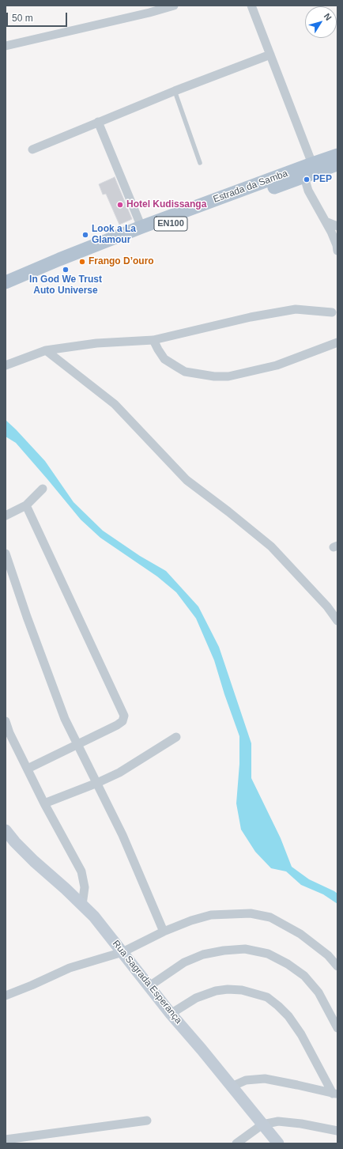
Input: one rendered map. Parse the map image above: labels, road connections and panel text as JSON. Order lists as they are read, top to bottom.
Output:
{
  "streets": {
    "main road": ["Estrada da Samba", "EN100"],
    "street": ["Rua Sagrada Esperança"]
  },
  "places": [
    "PEP",
    "Hotel Kudissanga",
    "Look a La Glamour",
    "Frango D’ouro",
    "In God We Trust Auto Universe"
  ],
  "scale_bar": "50 m",
  "north": "top right"
}
